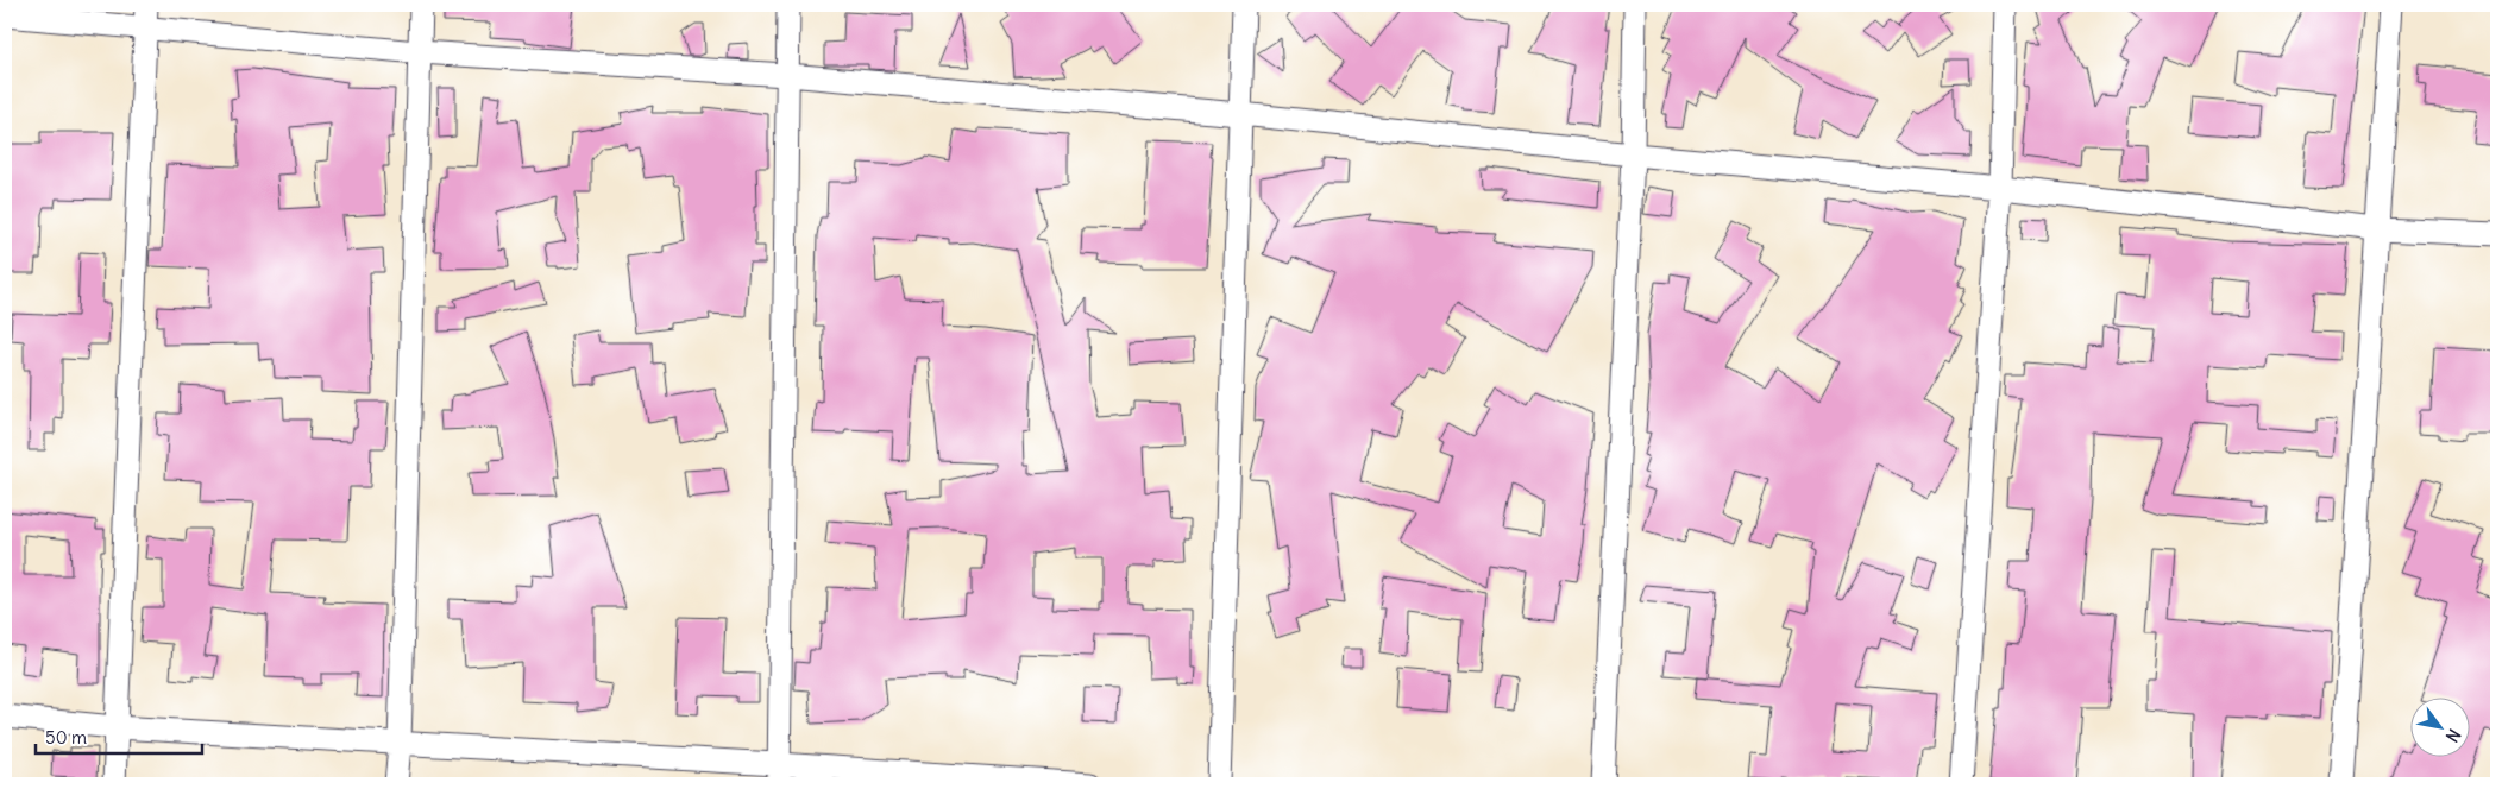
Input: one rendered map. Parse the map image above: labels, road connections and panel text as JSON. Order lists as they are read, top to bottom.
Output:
{
  "scale_bar": "50 m",
  "north": "bottom right"
}
